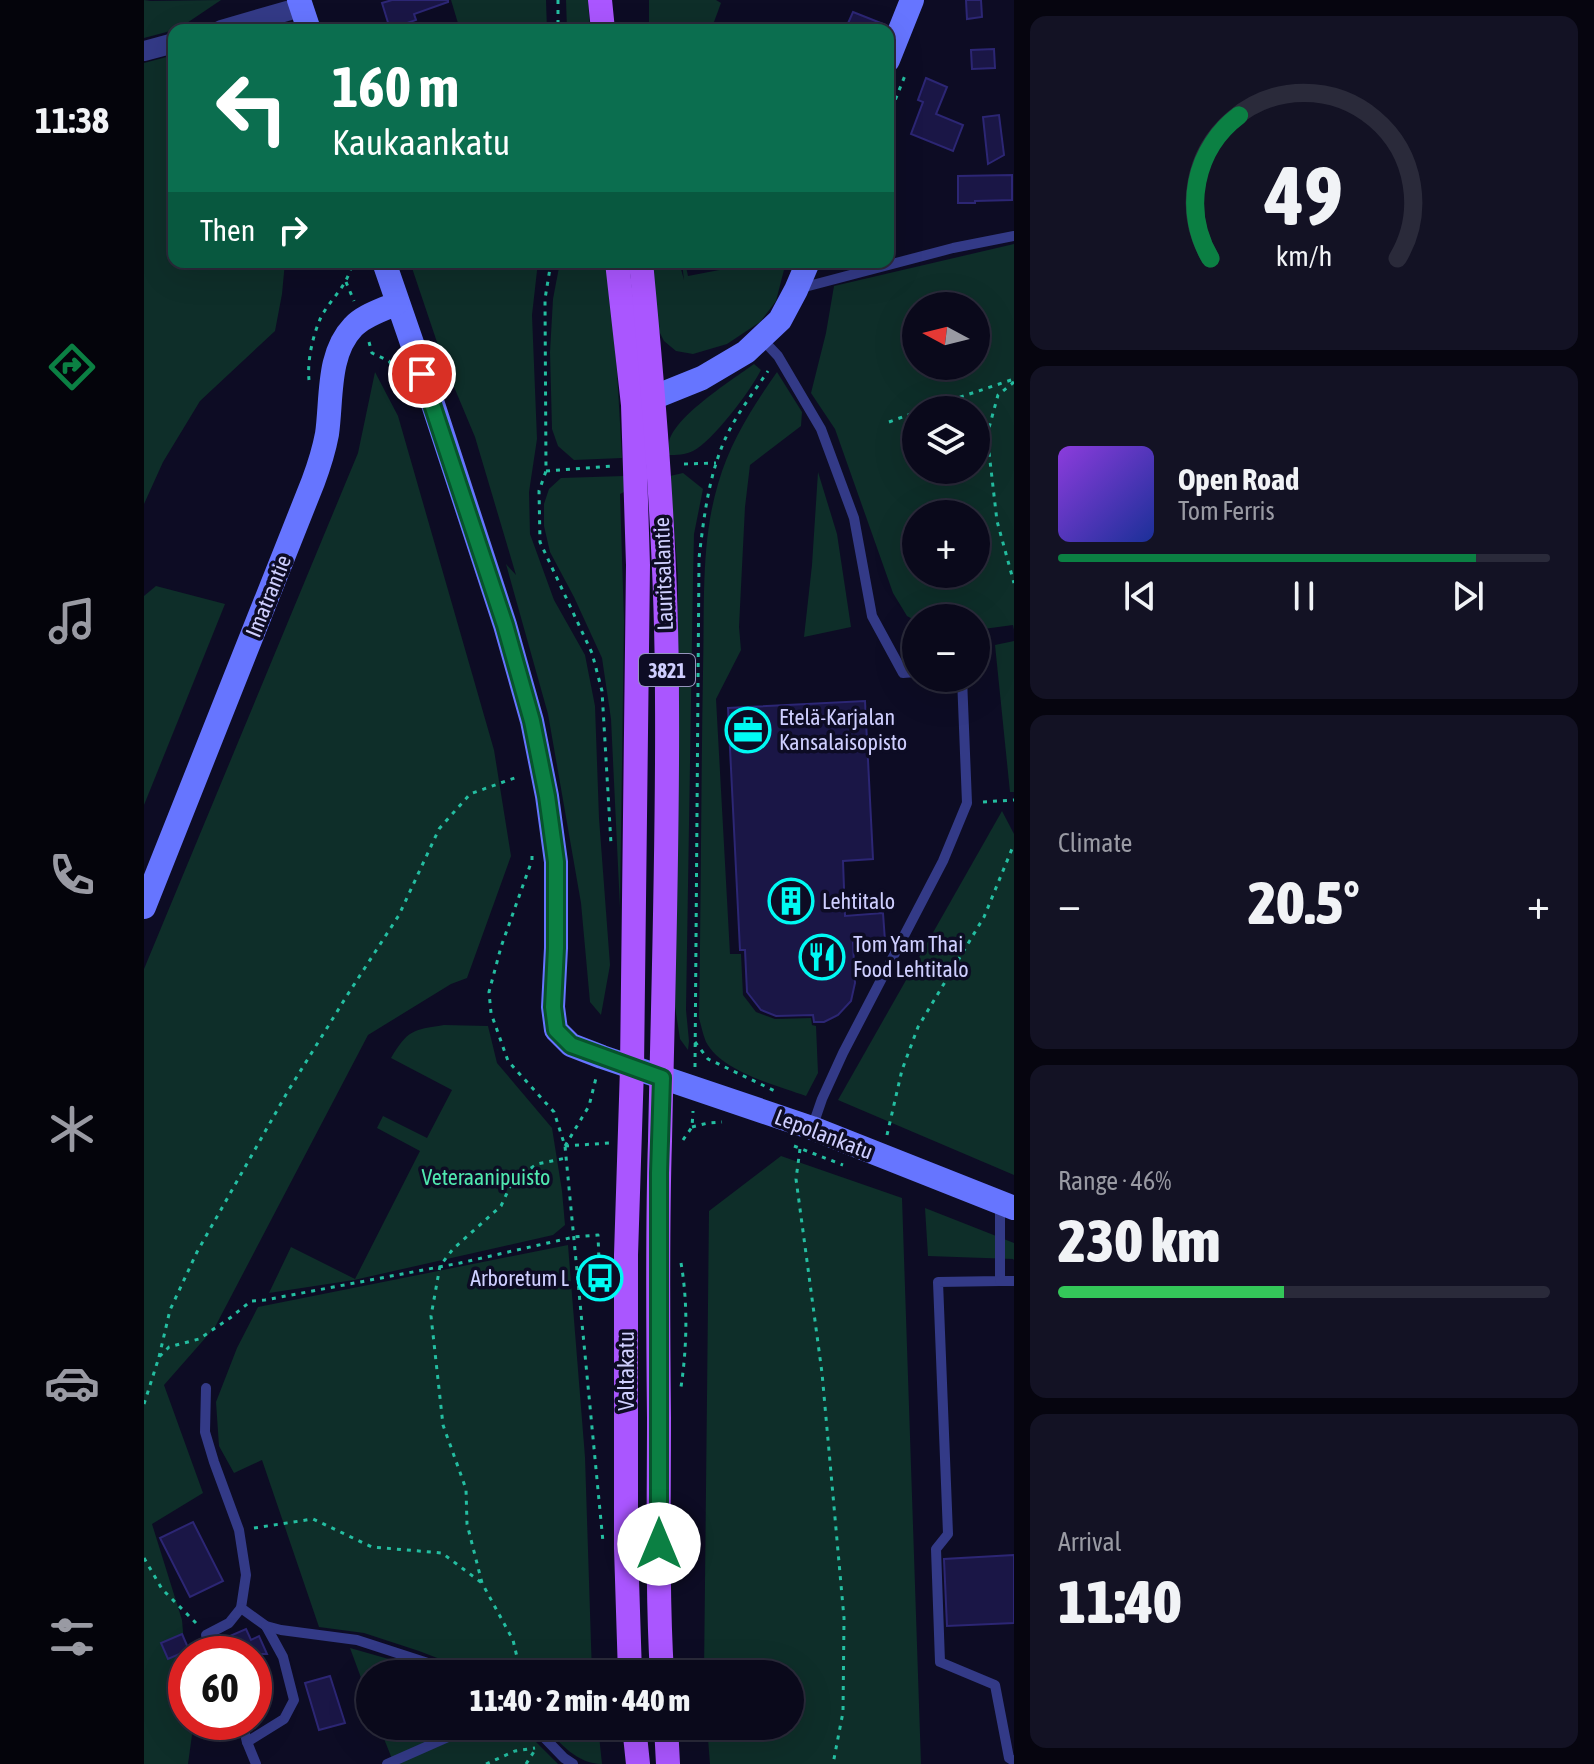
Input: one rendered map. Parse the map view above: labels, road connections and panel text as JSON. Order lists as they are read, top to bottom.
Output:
{
  "streets": {
    "main road": ["Lauritsalantie", "3821", "Valtakatu"],
    "street": ["Imatrantie", "Lepolankatu"]
  },
  "crossings": [
    ["Lauritsalantie", "Lepolankatu"],
    ["Lauritsalantie", "Valtakatu"],
    ["Imatrantie", "Lepolankatu"],
    ["Lepolankatu", "Valtakatu"]
  ],
  "parks": ["Veteraanipuisto"],
  "places": {
    "office": ["Etelä-Karjalan Kansalaisopisto"],
    "building": ["Lehtitalo"],
    "restaurant": ["Tom Yam Thai Food Lehtitalo"],
    "bus stop": ["Arboretum L"]
  },
  "north": "left",
  "page": {
    "tabs": "11:38",
    "turn": ["160 m", "Kaukaankatu"],
    "then": "Then",
    "map_buttons": ["+", "−"],
    "song": ["Open Road", "Tom Ferris"],
    "tile": [
      "Climate",
      ["Range · 46%", "230 km"],
      ["Arrival", "11:40"]
    ],
    "heat": ["−", "20.5°", "+"],
    "limit": "60",
    "trip": "11:40 · 2 min · 440 m",
    "gauge": ["49", "km/h"]
  }
}
